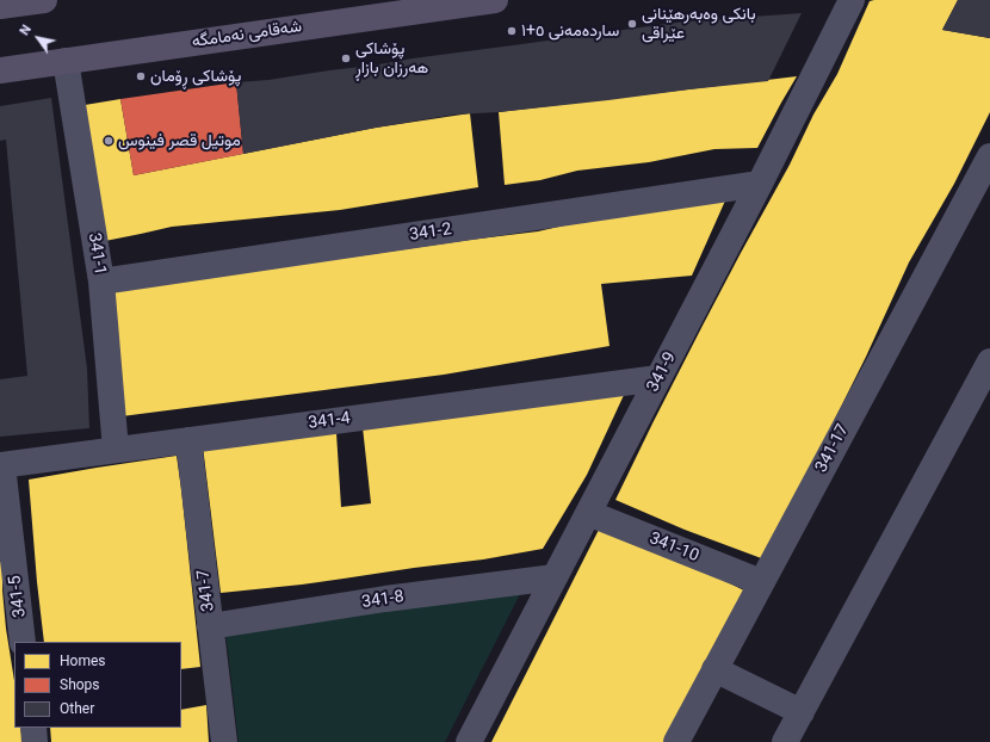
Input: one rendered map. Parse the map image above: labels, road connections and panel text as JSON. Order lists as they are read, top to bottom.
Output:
{
  "streets": {
    "main road": ["شەقامی نەمامگە"],
    "street": [
      "341-2",
      "341-1",
      "341-9",
      "341-4",
      "341-17",
      "341-10",
      "341-7",
      "341-5",
      "341-8"
    ]
  },
  "crossings": [
    ["شەقامی نەمامگە", "341-1"],
    ["341-2", "341-1"],
    ["341-2", "341-9"],
    ["341-1", "341-4"],
    ["341-9", "341-4"],
    ["341-9", "341-10"],
    ["341-9", "341-8"],
    ["341-4", "341-7"],
    ["341-4", "341-5"],
    ["341-17", "341-10"],
    ["341-7", "341-8"]
  ],
  "places": [
    "بانکی وەبەرهێنانی عێراقی",
    "ساردەمەنی ٥+١",
    "پۆشاکی هەرزان بازاڕ",
    "پۆشاکی ڕۆمان",
    "موتيل قصر فينوس"
  ],
  "legend": ["Homes", "Shops", "Other"],
  "north": "top left"
}
